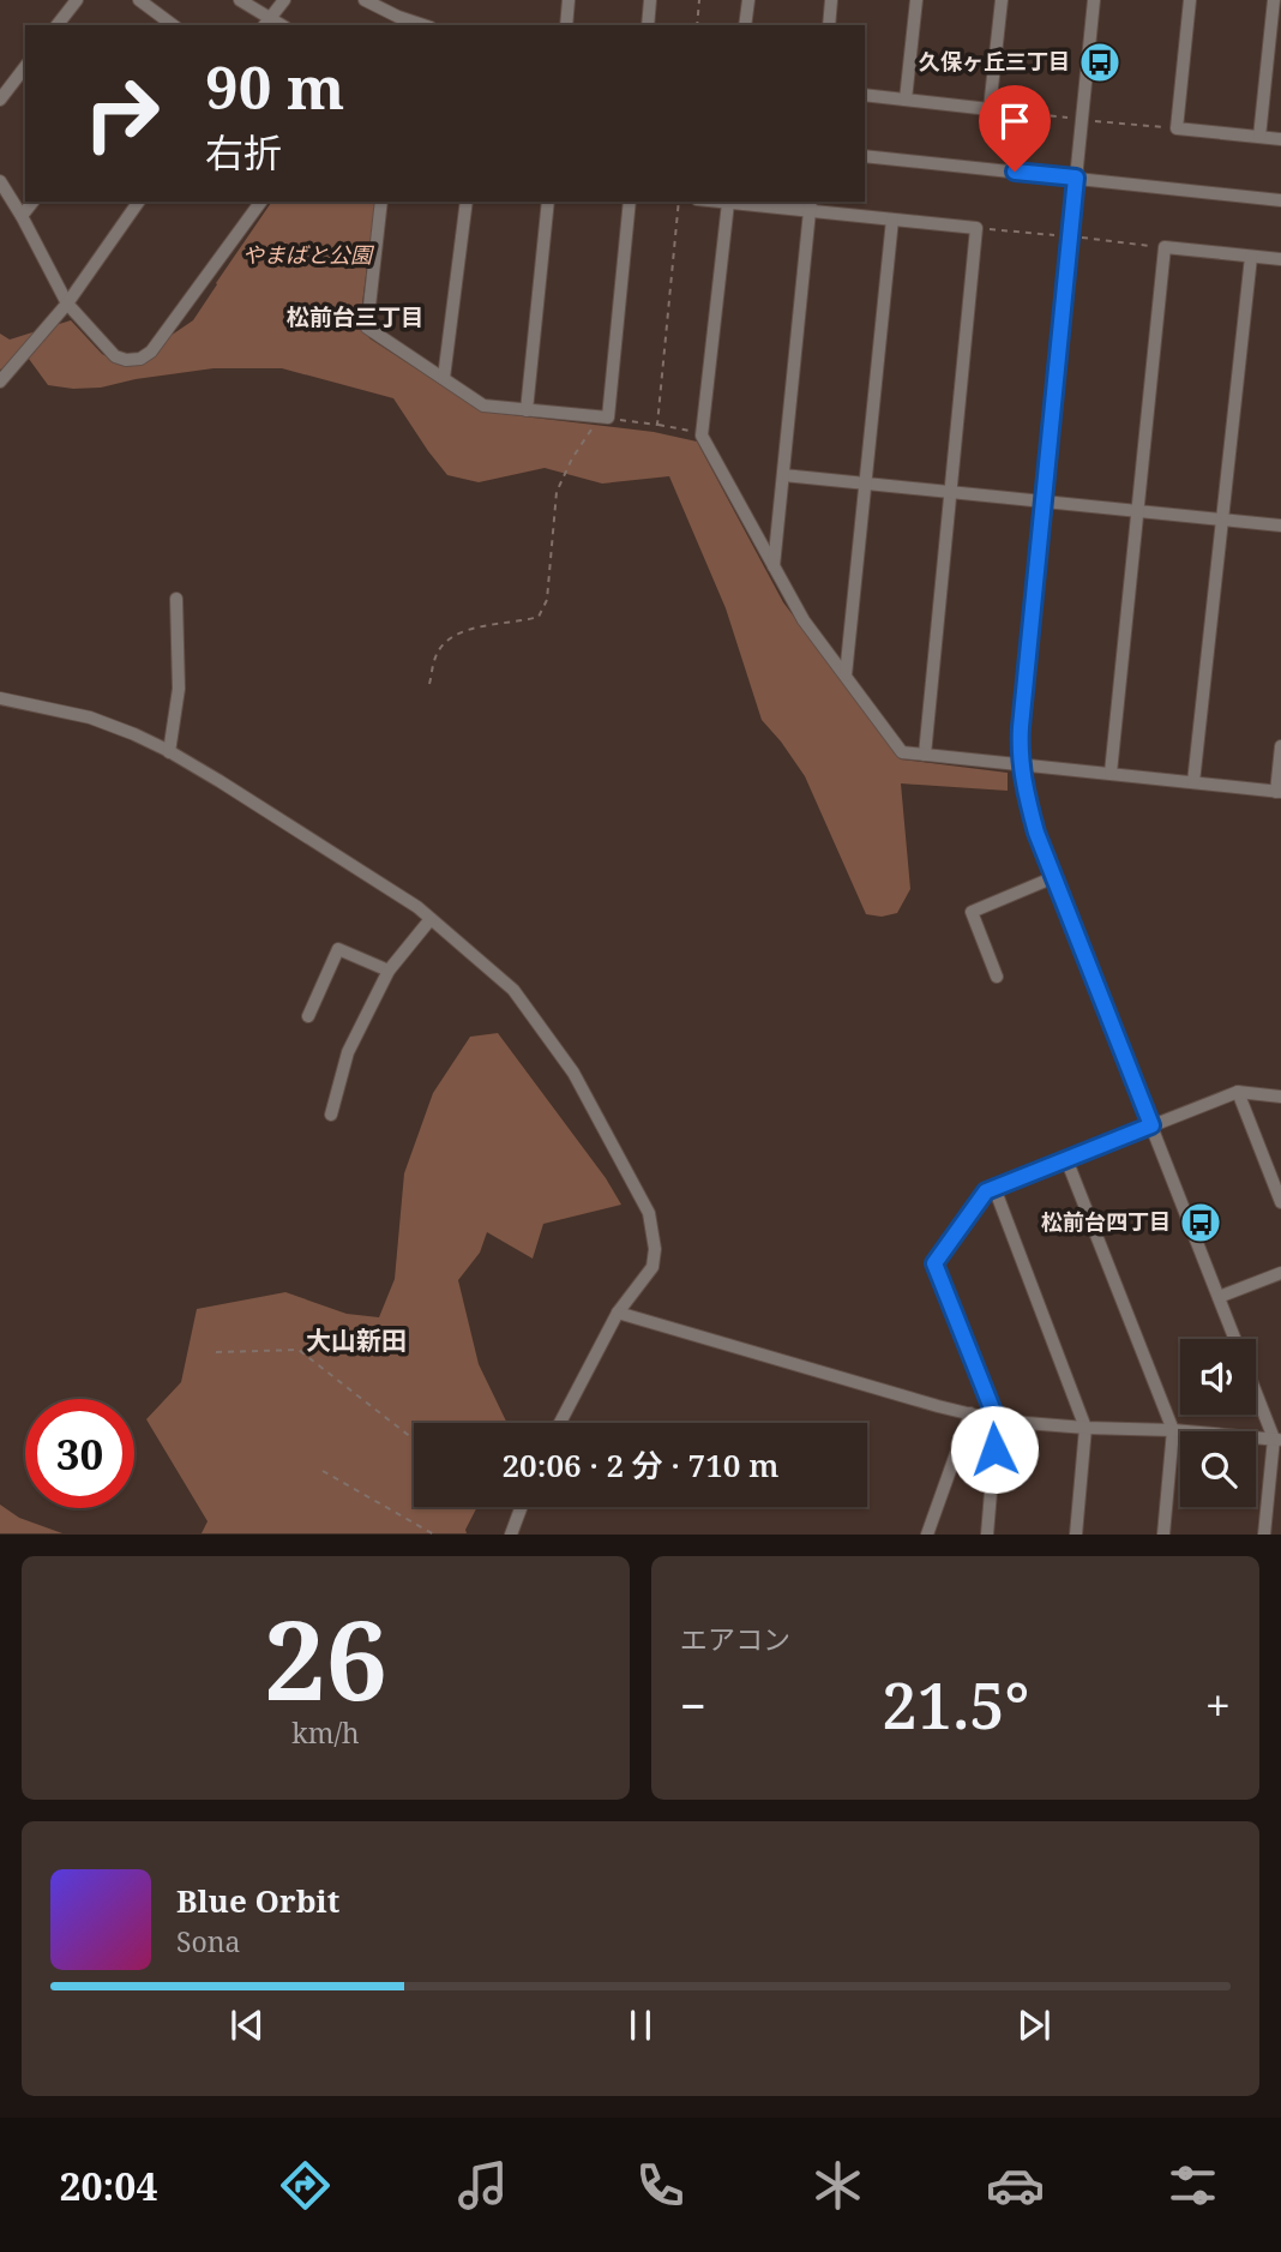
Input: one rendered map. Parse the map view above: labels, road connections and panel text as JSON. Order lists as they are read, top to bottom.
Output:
{
  "districts": ["松前台三丁目", "大山新田"],
  "parks": ["やまばと公園"],
  "places": {
    "bus stop": ["久保ヶ丘三丁目", "松前台四丁目"]
  },
  "page": {
    "turn": ["90 m", "右折"],
    "limit": "30",
    "trip": "20:06 · 2 分 · 710 m",
    "tile": [
      ["26", "km/h"],
      "エアコン"
    ],
    "heat": ["−", "21.5°", "+"],
    "song": ["Blue Orbit", "Sona"],
    "tabs": "20:04"
  }
}
